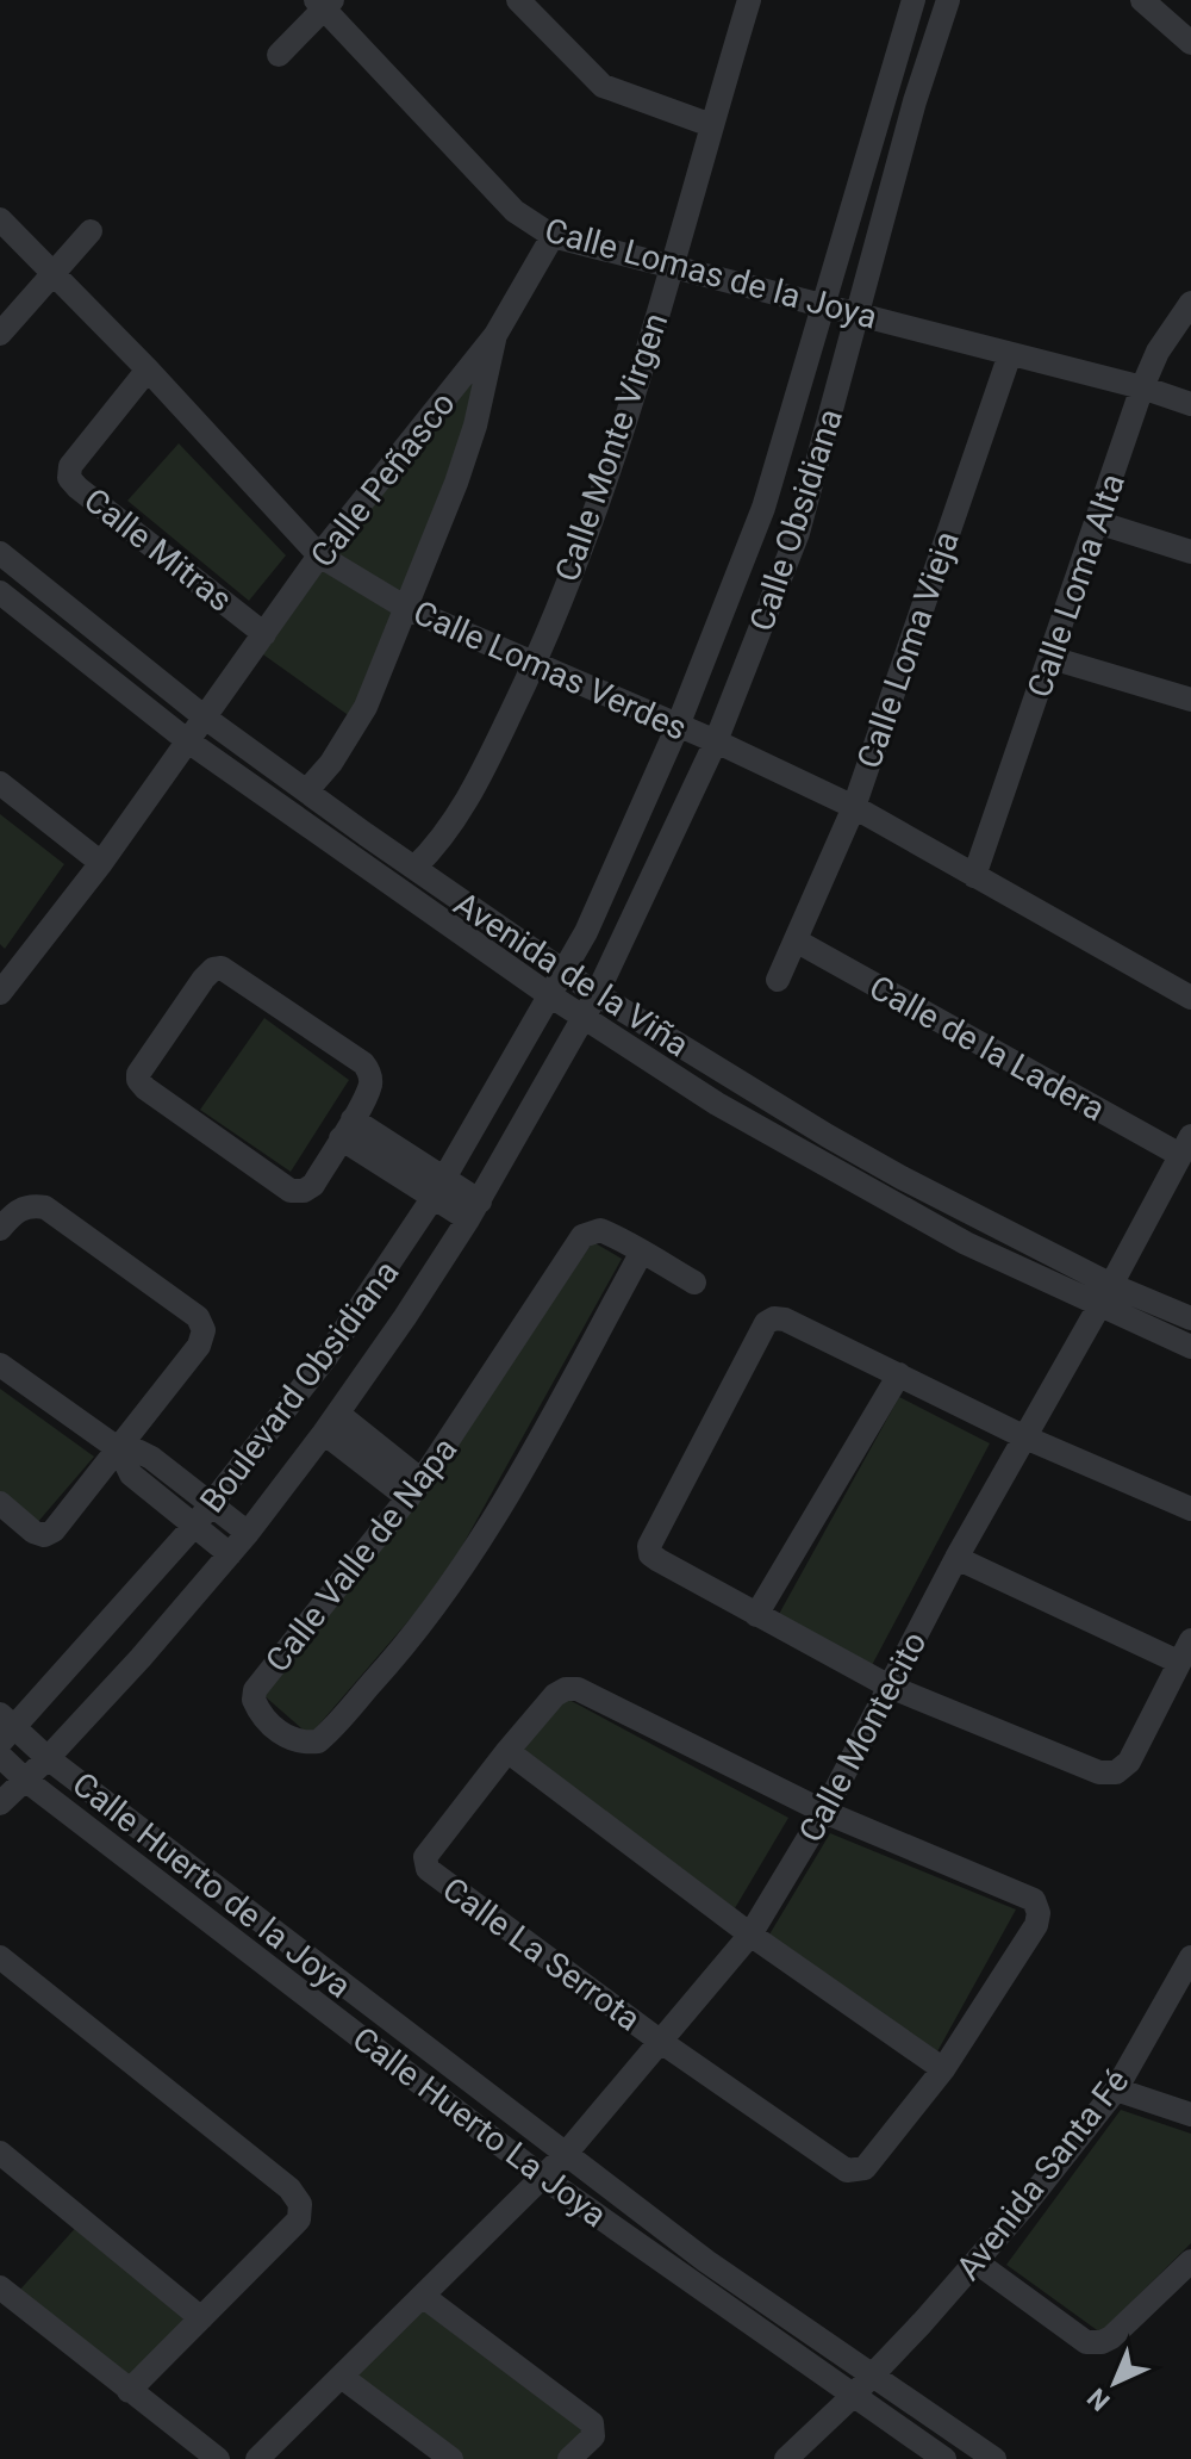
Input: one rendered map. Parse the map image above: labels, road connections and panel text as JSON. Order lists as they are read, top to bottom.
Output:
{
  "streets": {
    "street": [
      "Calle Lomas de la Joya",
      "Calle Monte Virgen",
      "Calle Peñasco",
      "Calle Obsidiana",
      "Calle Mitras",
      "Calle Loma Alta",
      "Calle Loma Vieja",
      "Calle Lomas Verdes",
      "Avenida de la Viña",
      "Calle de la Ladera",
      "Boulevard Obsidiana",
      "Calle Valle de Napa",
      "Calle Montecito",
      "Calle Huerto de la Joya",
      "Calle La Serrota",
      "Calle Huerto La Joya",
      "Avenida Santa Fé"
    ]
  },
  "crossings": [
    ["Calle Lomas de la Joya", "Calle Monte Virgen"],
    ["Calle Lomas de la Joya", "Calle Peñasco"],
    ["Calle Lomas de la Joya", "Calle Obsidiana"],
    ["Calle Lomas de la Joya", "Calle Loma Alta"],
    ["Calle Lomas de la Joya", "Calle Loma Vieja"],
    ["Calle Monte Virgen", "Calle Lomas Verdes"],
    ["Calle Monte Virgen", "Avenida de la Viña"],
    ["Calle Peñasco", "Calle Mitras"],
    ["Calle Peñasco", "Calle Lomas Verdes"],
    ["Calle Peñasco", "Avenida de la Viña"],
    ["Calle Obsidiana", "Calle Lomas Verdes"],
    ["Calle Obsidiana", "Avenida de la Viña"],
    ["Calle Obsidiana", "Boulevard Obsidiana"],
    ["Calle Mitras", "Calle Lomas Verdes"],
    ["Calle Loma Alta", "Calle Lomas Verdes"],
    ["Calle Loma Vieja", "Calle Lomas Verdes"],
    ["Calle Loma Vieja", "Calle de la Ladera"],
    ["Avenida de la Viña", "Boulevard Obsidiana"],
    ["Avenida de la Viña", "Calle Montecito"],
    ["Calle de la Ladera", "Calle Montecito"],
    ["Boulevard Obsidiana", "Calle Huerto de la Joya"],
    ["Boulevard Obsidiana", "Calle Huerto La Joya"],
    ["Calle Montecito", "Calle Huerto de la Joya"],
    ["Calle Montecito", "Calle La Serrota"],
    ["Calle Montecito", "Calle Huerto La Joya"],
    ["Calle Huerto de la Joya", "Calle Huerto La Joya"],
    ["Calle Huerto La Joya", "Avenida Santa Fé"]
  ],
  "north": "bottom left"
}
